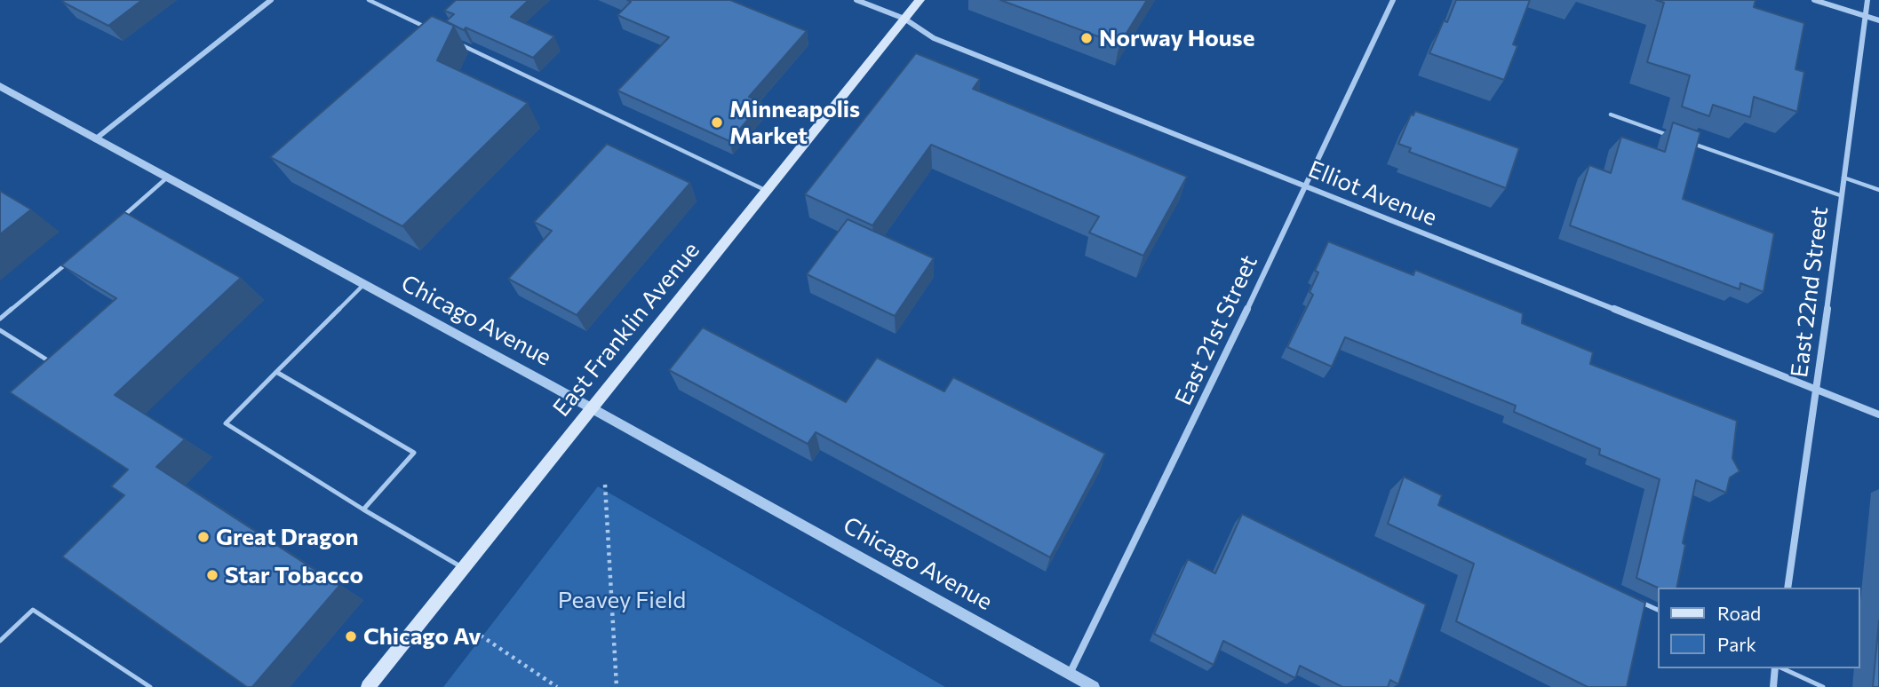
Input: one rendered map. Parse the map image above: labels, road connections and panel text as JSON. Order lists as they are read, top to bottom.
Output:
{
  "streets": {
    "main road": ["East Franklin Avenue"],
    "street": [
      "Elliot Avenue",
      "East 22nd Street",
      "Chicago Avenue",
      "East 21st Street"
    ]
  },
  "crossings": [
    ["Elliot Avenue", "East 22nd Street"],
    ["Elliot Avenue", "East Franklin Avenue"],
    ["Elliot Avenue", "East 21st Street"],
    ["Chicago Avenue", "East Franklin Avenue"],
    ["Chicago Avenue", "East 21st Street"]
  ],
  "parks": ["Peavey Field"],
  "places": [
    "Norway House",
    "Minneapolis Market",
    "Great Dragon",
    "Star Tobacco",
    "Chicago Av"
  ],
  "legend": ["Road", "Park"]
}
